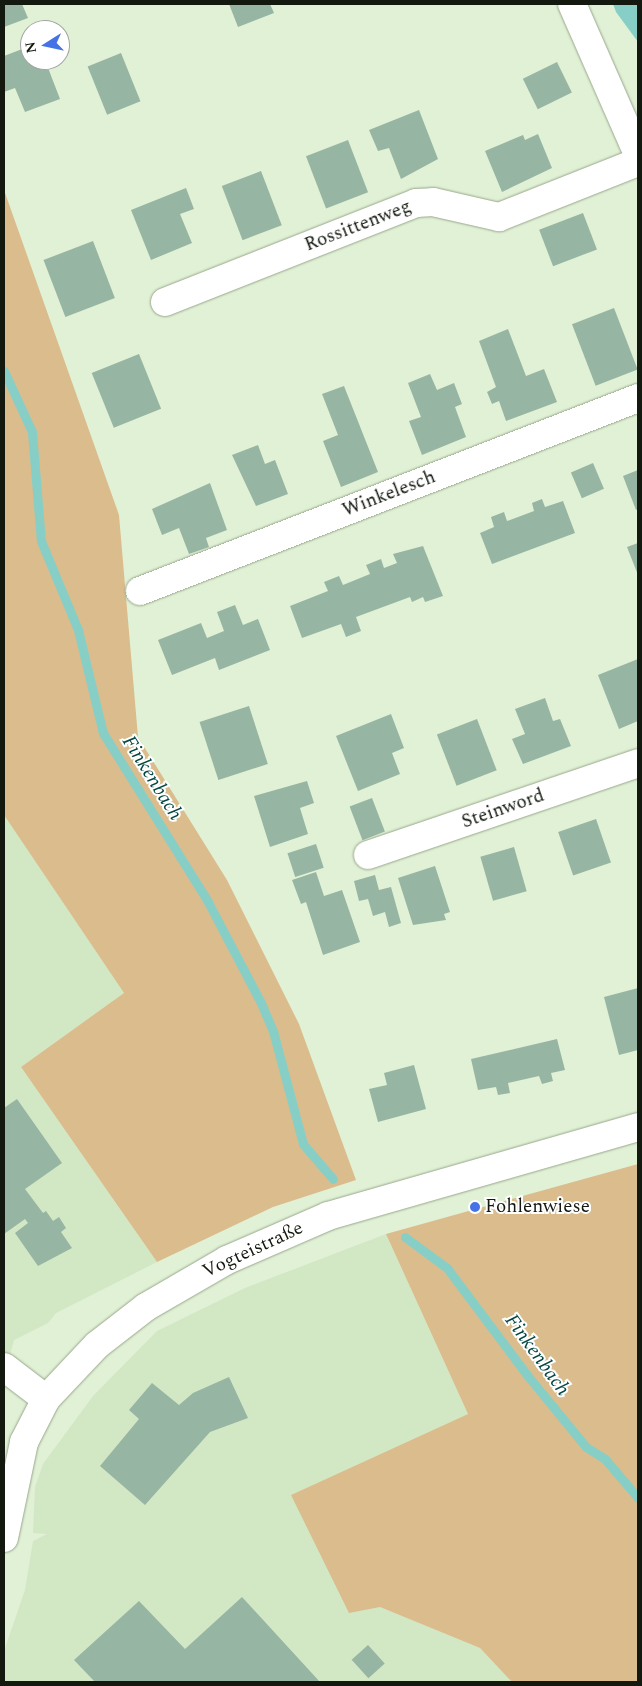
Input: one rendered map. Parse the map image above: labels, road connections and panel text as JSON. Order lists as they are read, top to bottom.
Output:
{
  "streets": {
    "street": [
      "Rossittenweg",
      "Winkelesch",
      "Steinword",
      "Vogteistraße"
    ]
  },
  "water": ["Finkenbach"],
  "places": ["Fohlenwiese"],
  "north": "left"
}
